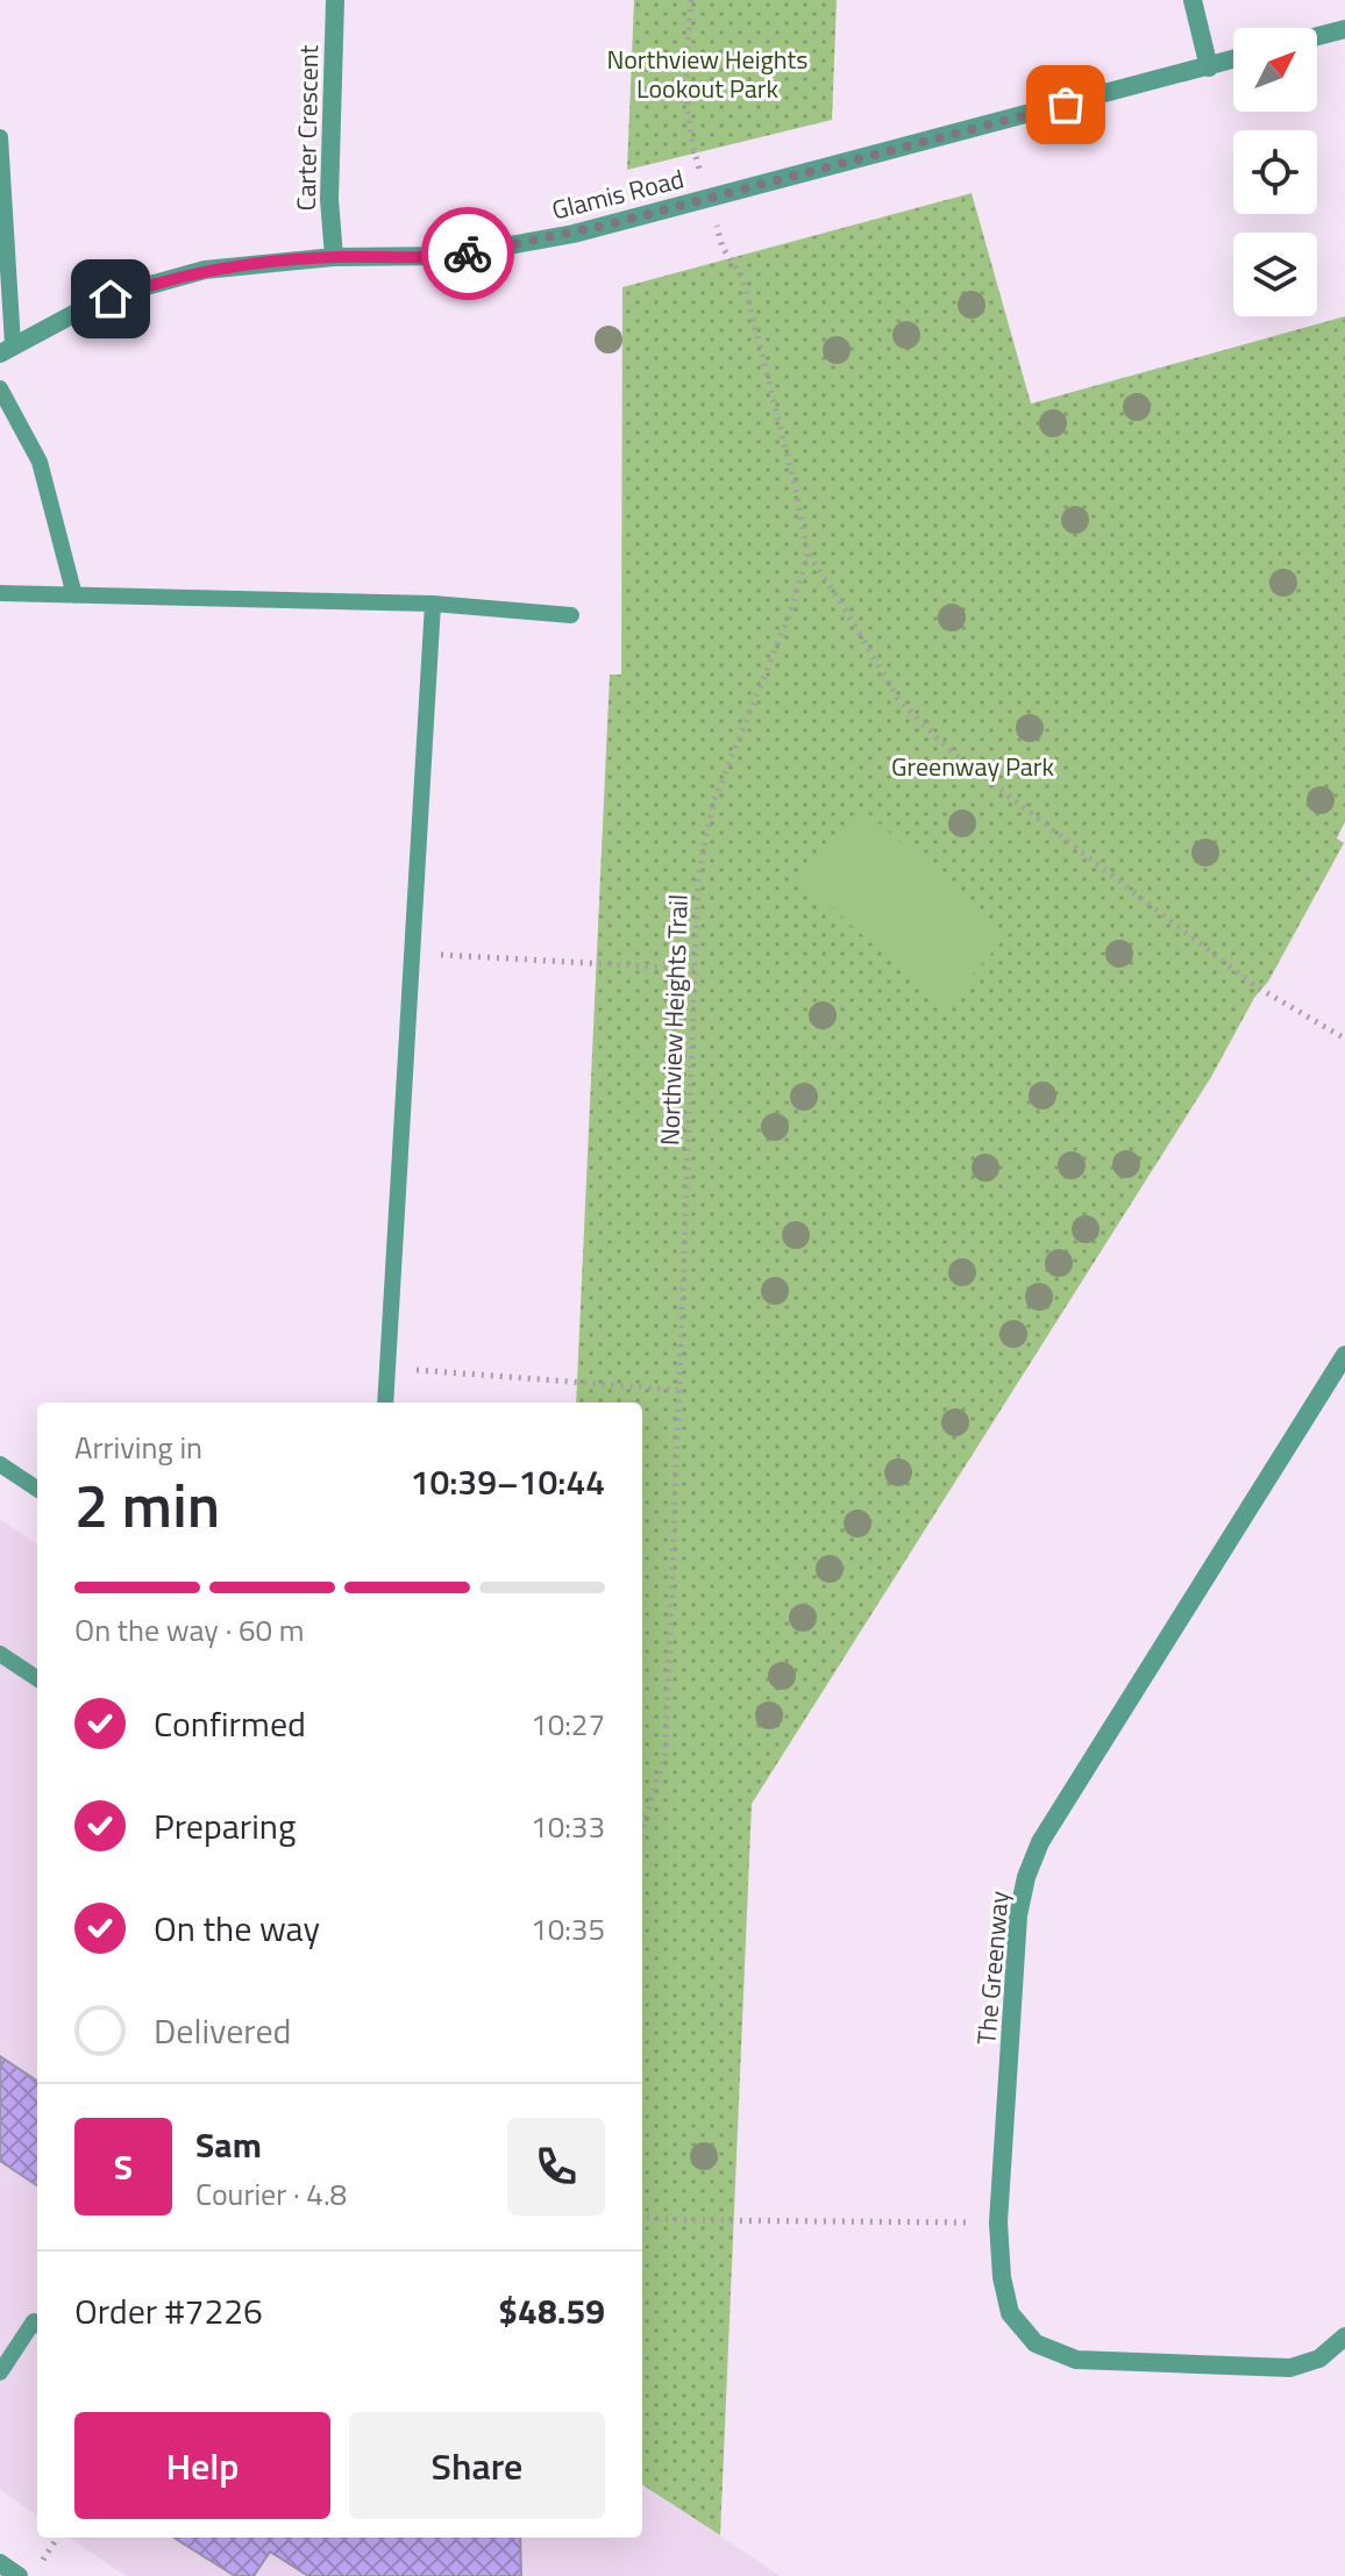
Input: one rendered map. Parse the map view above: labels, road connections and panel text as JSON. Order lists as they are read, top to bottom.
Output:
{
  "streets": {
    "street": ["Carter Crescent", "Glamis Road", "The Greenway"],
    "path": ["Northview Heights Trail"]
  },
  "crossings": [
    ["Carter Crescent", "Glamis Road"]
  ],
  "parks": ["Northview Heights Lookout Park", "Greenway Park"],
  "north": "top right",
  "page": {
    "heading": ["2 min", "Arriving in", "10:39–10:44"],
    "panel": [
      "Sam",
      "Courier · 4.8",
      "Order #7226",
      "$48.59"
    ],
    "bar": "On the way · 60 m",
    "list": [
      ["Confirmed", "10:27"],
      ["Preparing", "10:33"],
      ["On the way", "10:35"],
      "Delivered"
    ],
    "round": "S",
    "buttons": ["Help", "Share"]
  }
}
